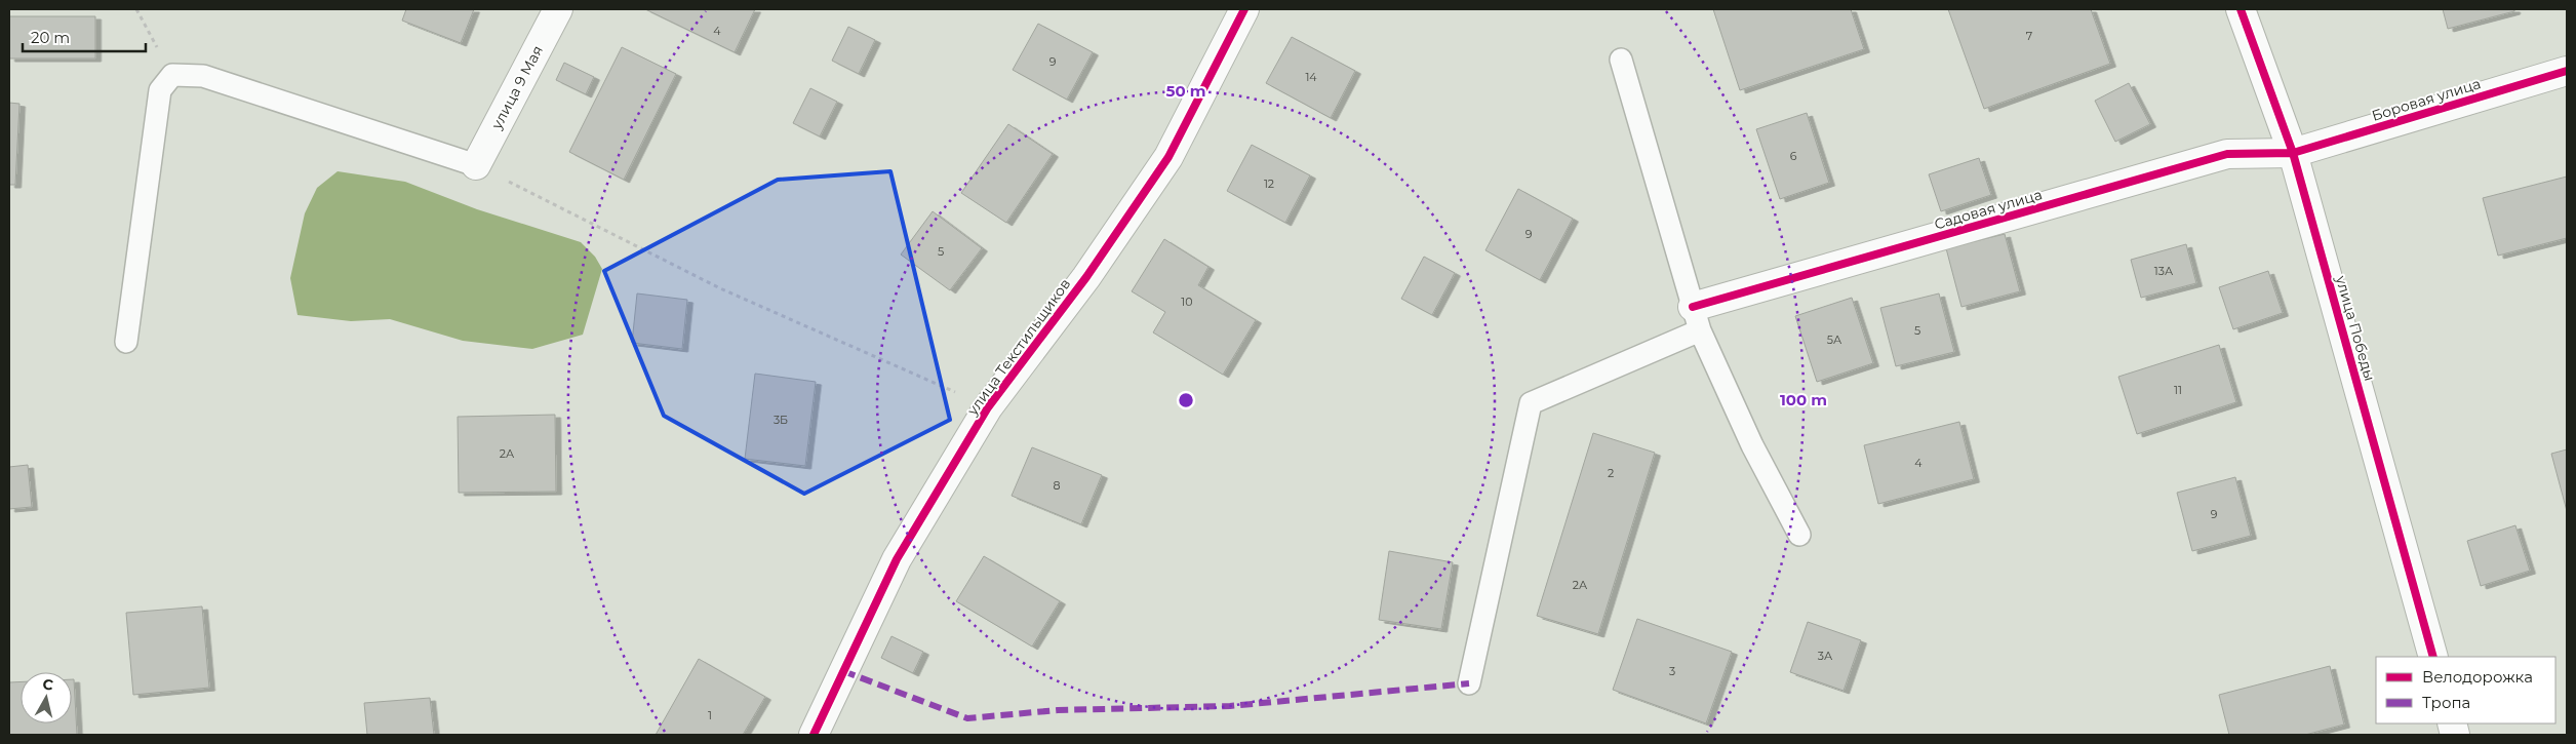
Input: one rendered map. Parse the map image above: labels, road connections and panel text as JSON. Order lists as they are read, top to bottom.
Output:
{
  "streets": {
    "street": [
      "улица 9 Мая",
      "Боровая улица",
      "Садовая улица",
      "улица Победы",
      "улица Текстильщиков"
    ]
  },
  "crossings": [
    ["Боровая улица", "Садовая улица"],
    ["Боровая улица", "улица Победы"],
    ["Садовая улица", "улица Победы"]
  ],
  "house_numbers": [
    "4",
    "7",
    "9",
    "14",
    "6",
    "12",
    "9",
    "5",
    "13А",
    "10",
    "5",
    "5А",
    "11",
    "3Б",
    "2А",
    "4",
    "2",
    "8",
    "9",
    "2А",
    "3А",
    "3",
    "1"
  ],
  "legend": ["Велодорожка", "Тропа"],
  "scale_bar": "20 m",
  "north": "top",
  "rings": ["50 m", "100 m"]
}
